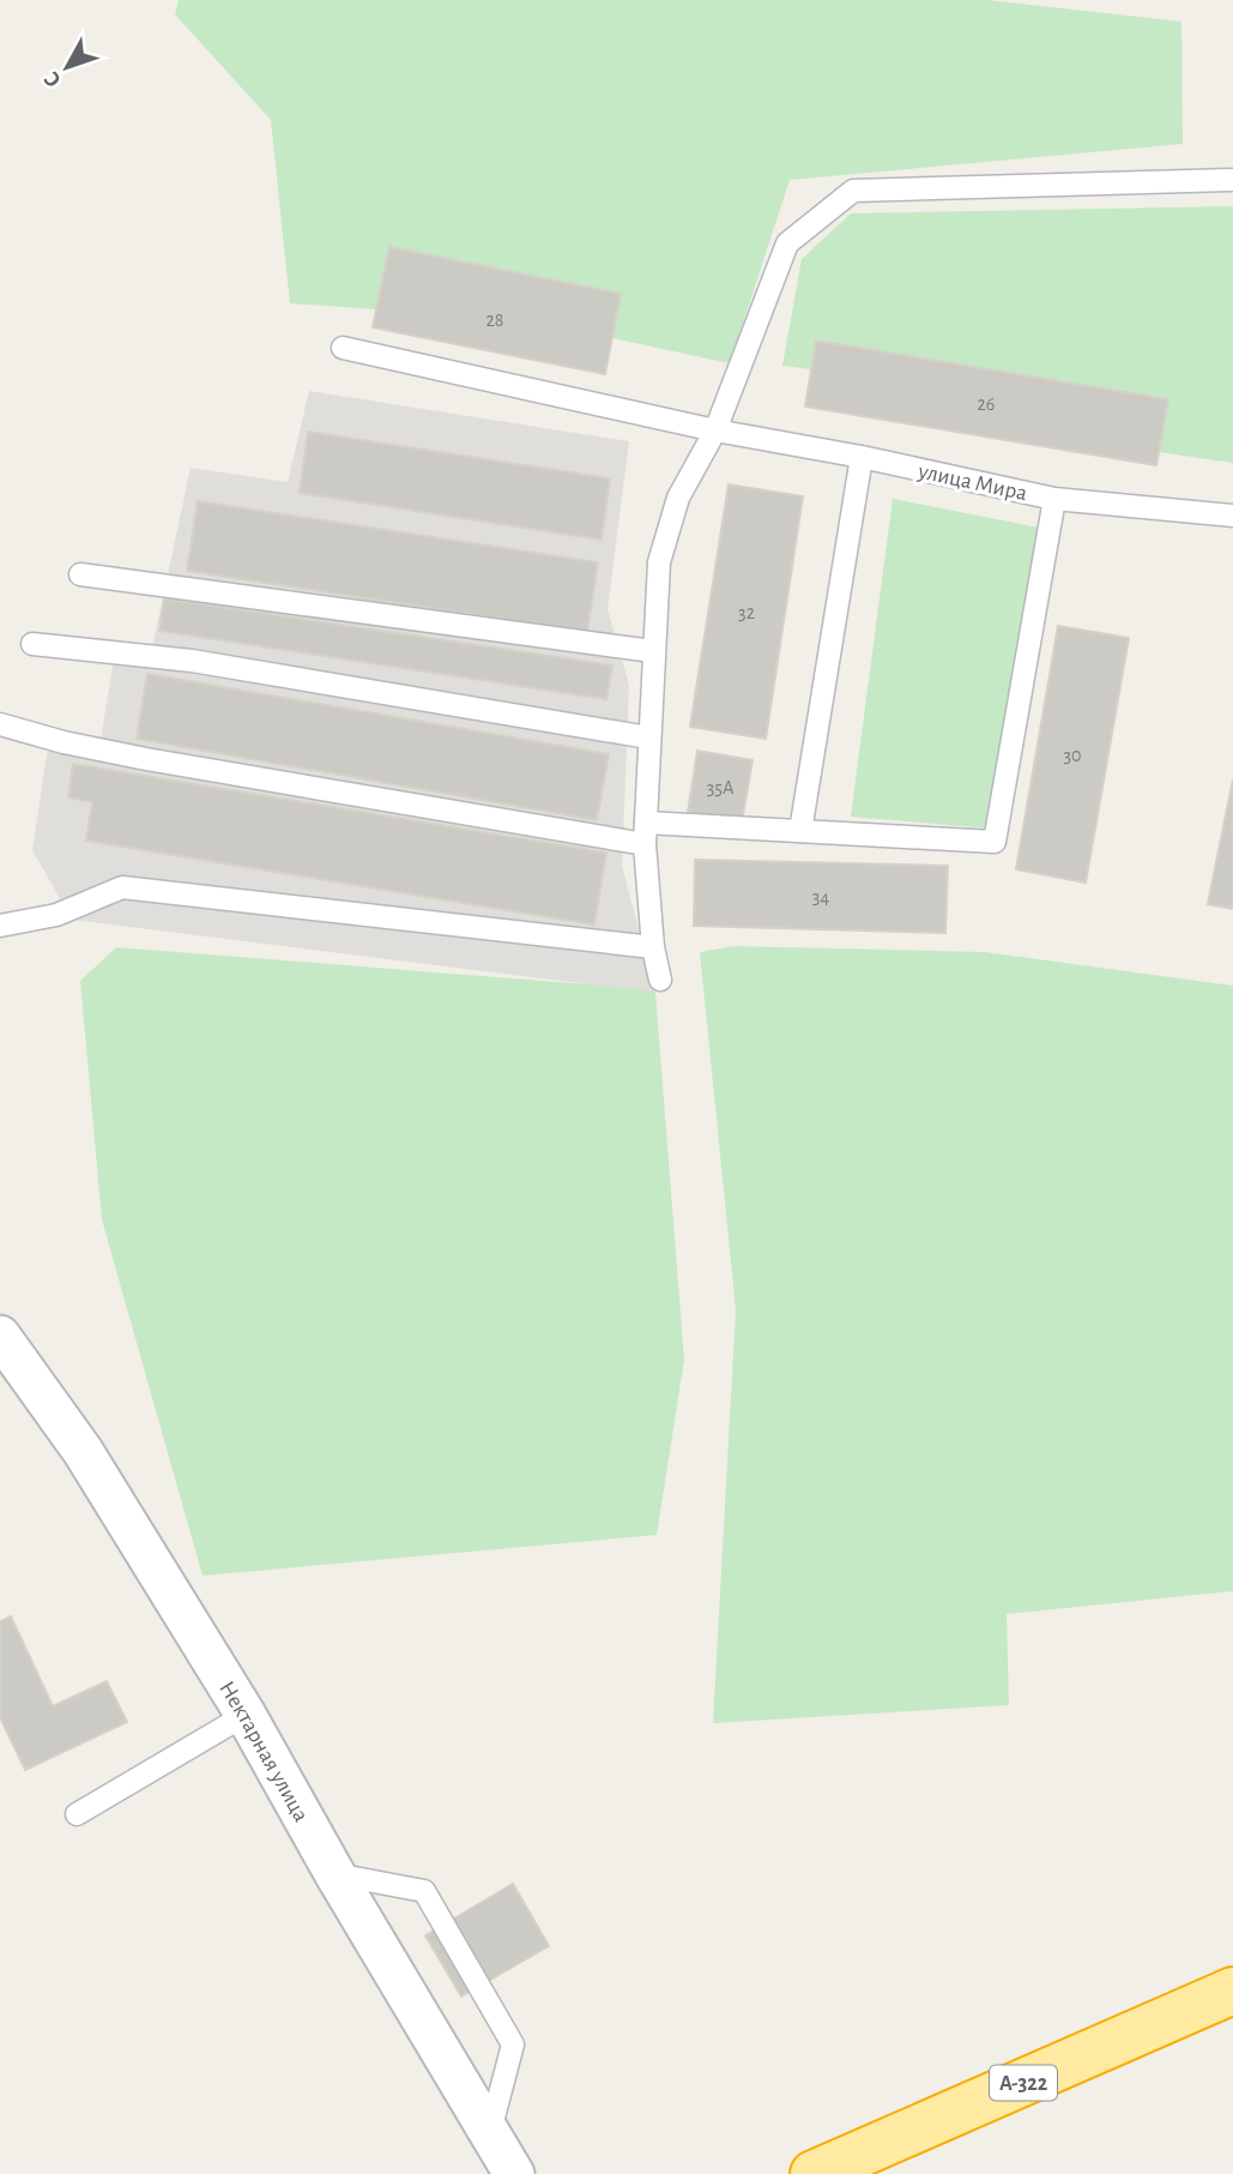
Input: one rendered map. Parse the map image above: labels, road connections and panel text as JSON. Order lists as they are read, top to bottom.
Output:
{
  "streets": {
    "highway": ["А-322"],
    "street": ["Нектарная улица"],
    "lane": ["улица Мира"]
  },
  "house_numbers": [
    "28",
    "26",
    "32",
    "30",
    "35А",
    "34"
  ],
  "north": "bottom left"
}
